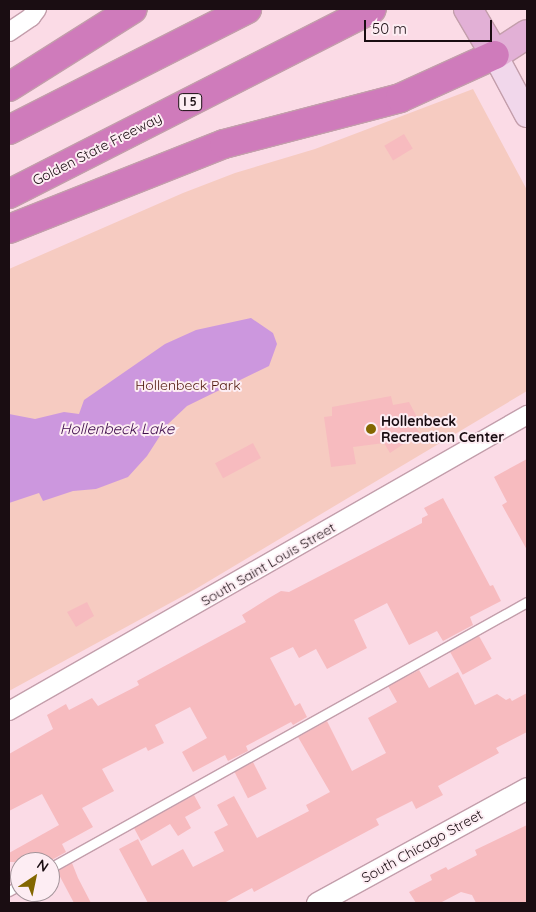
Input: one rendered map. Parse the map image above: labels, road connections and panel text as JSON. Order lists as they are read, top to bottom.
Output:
{
  "streets": {
    "highway": ["I 5", "Golden State Freeway"],
    "street": ["South Saint Louis Street", "South Chicago Street"]
  },
  "water": ["Hollenbeck Lake"],
  "parks": ["Hollenbeck Park"],
  "places": ["Hollenbeck Recreation Center"],
  "scale_bar": "50 m",
  "north": "top right"
}
